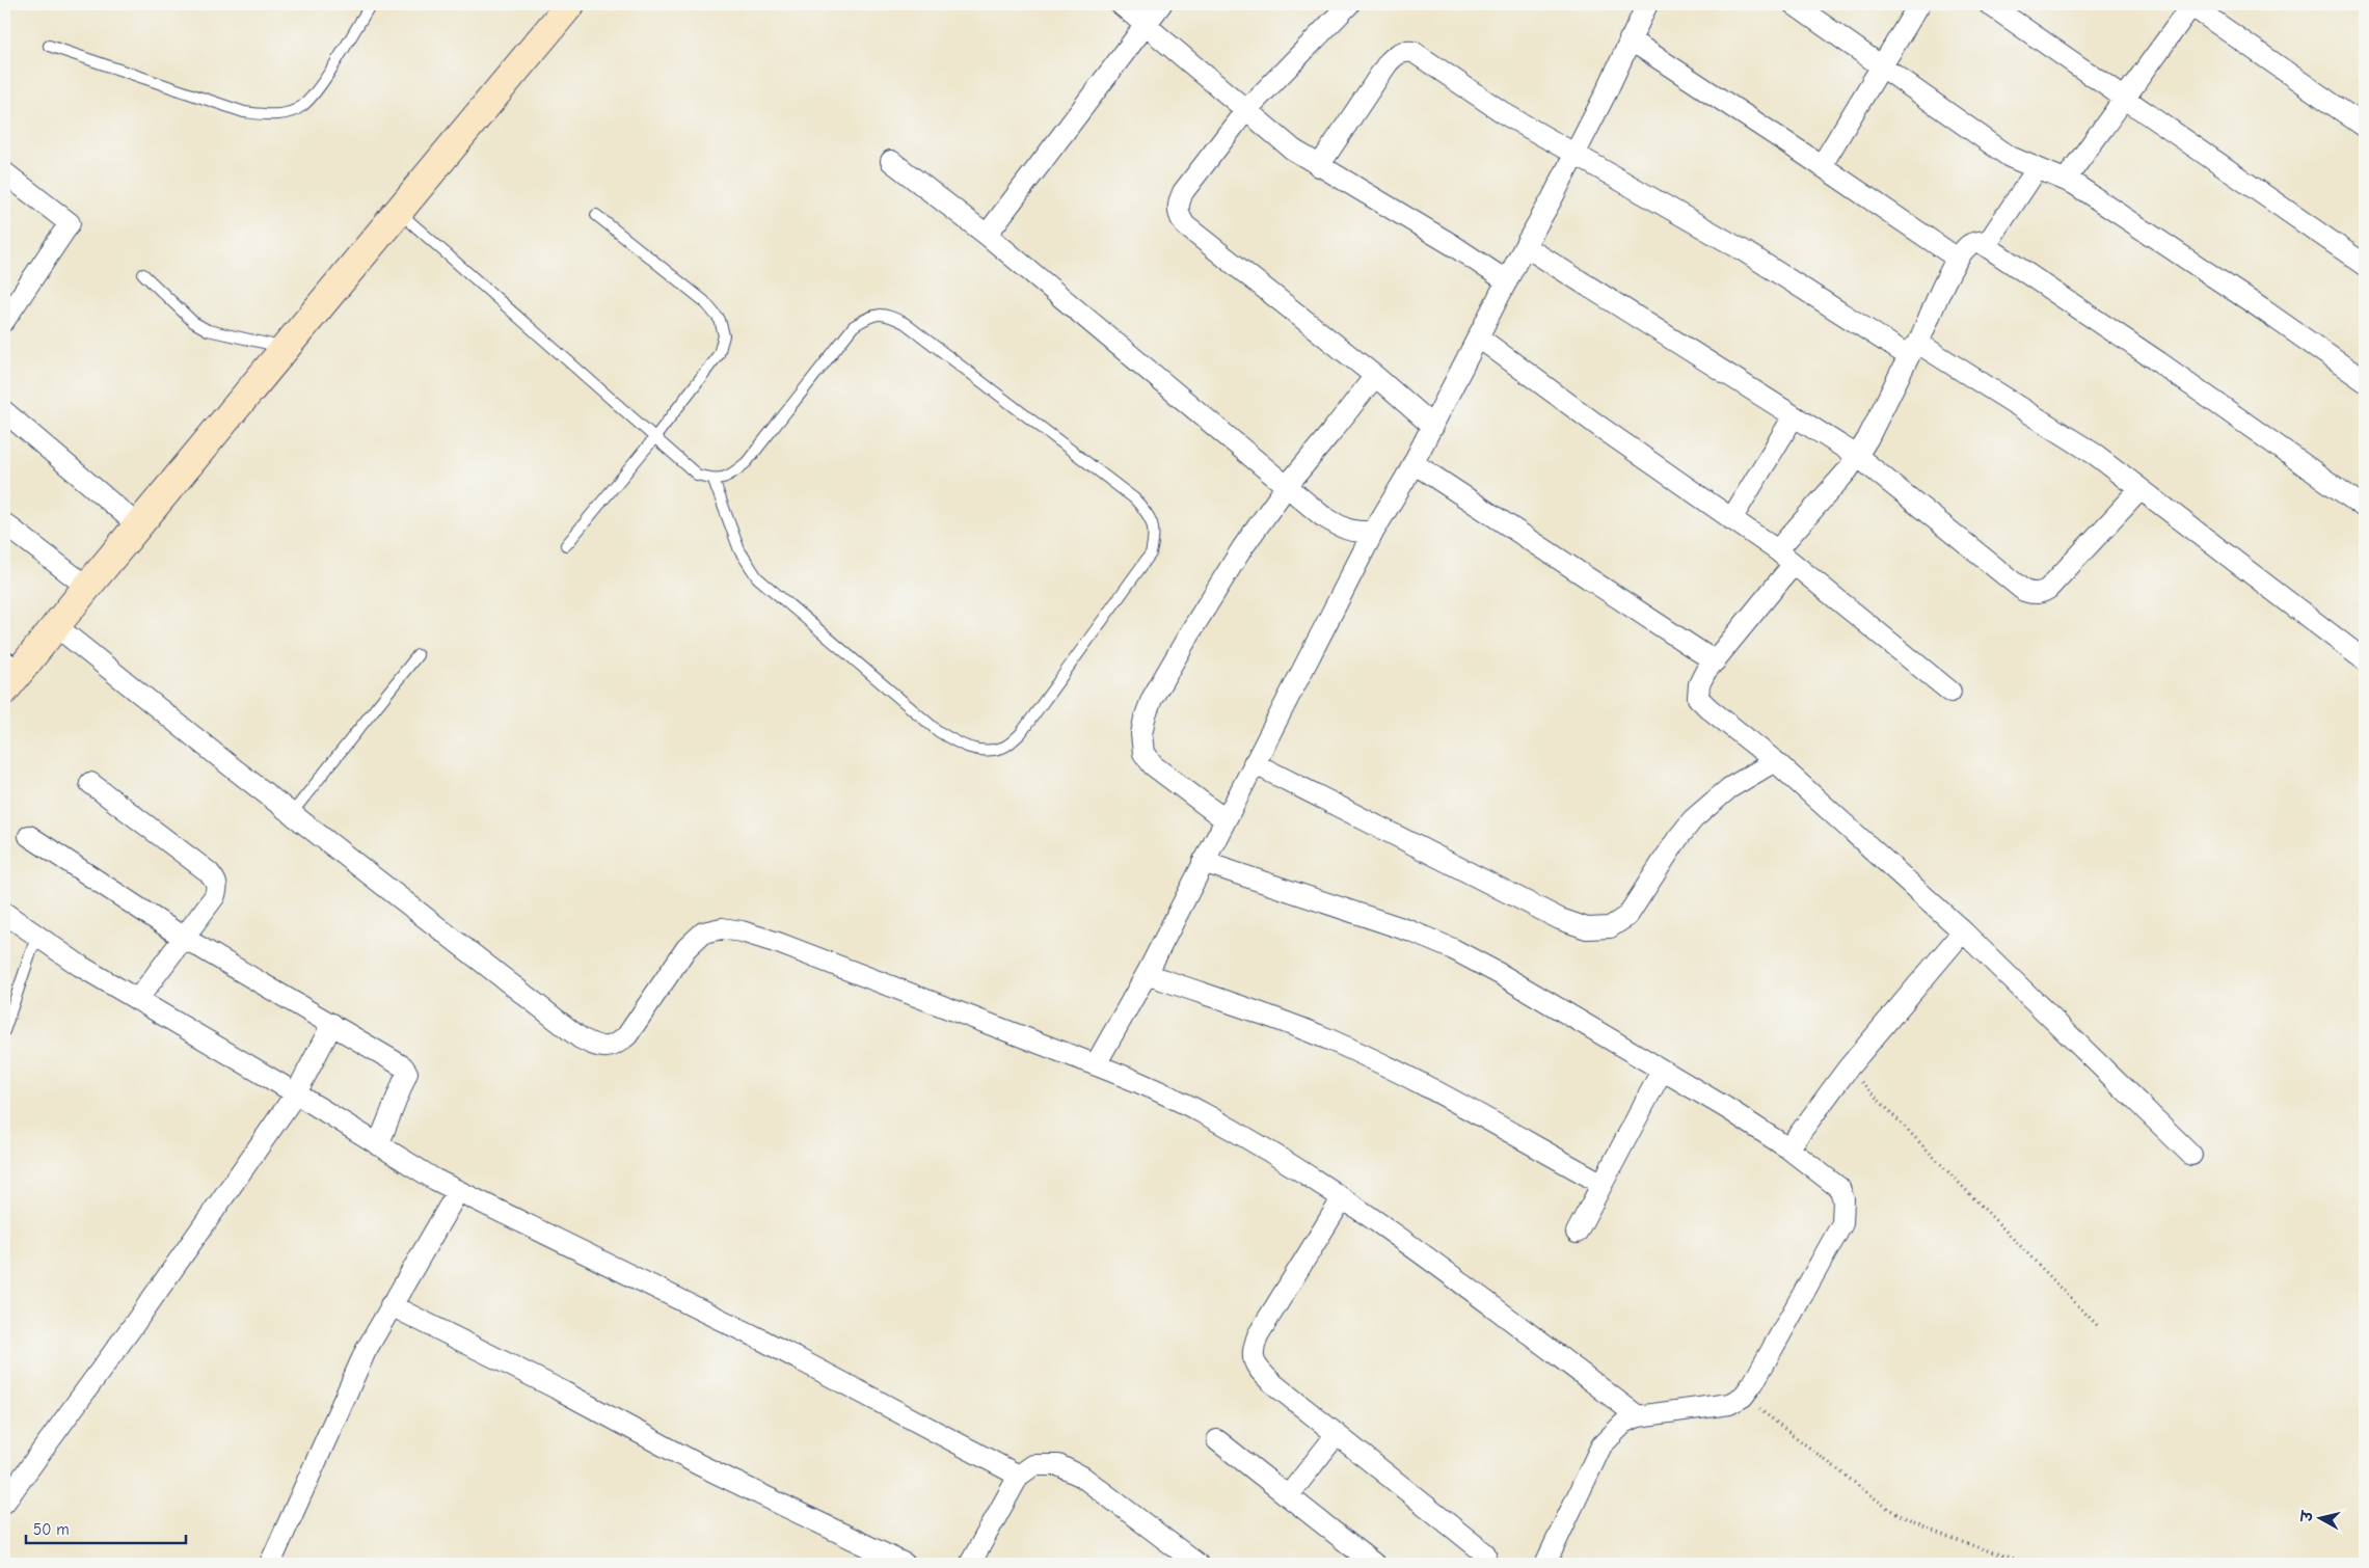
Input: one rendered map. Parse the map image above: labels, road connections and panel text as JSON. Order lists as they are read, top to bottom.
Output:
{
  "scale_bar": "50 m",
  "north": "left"
}
